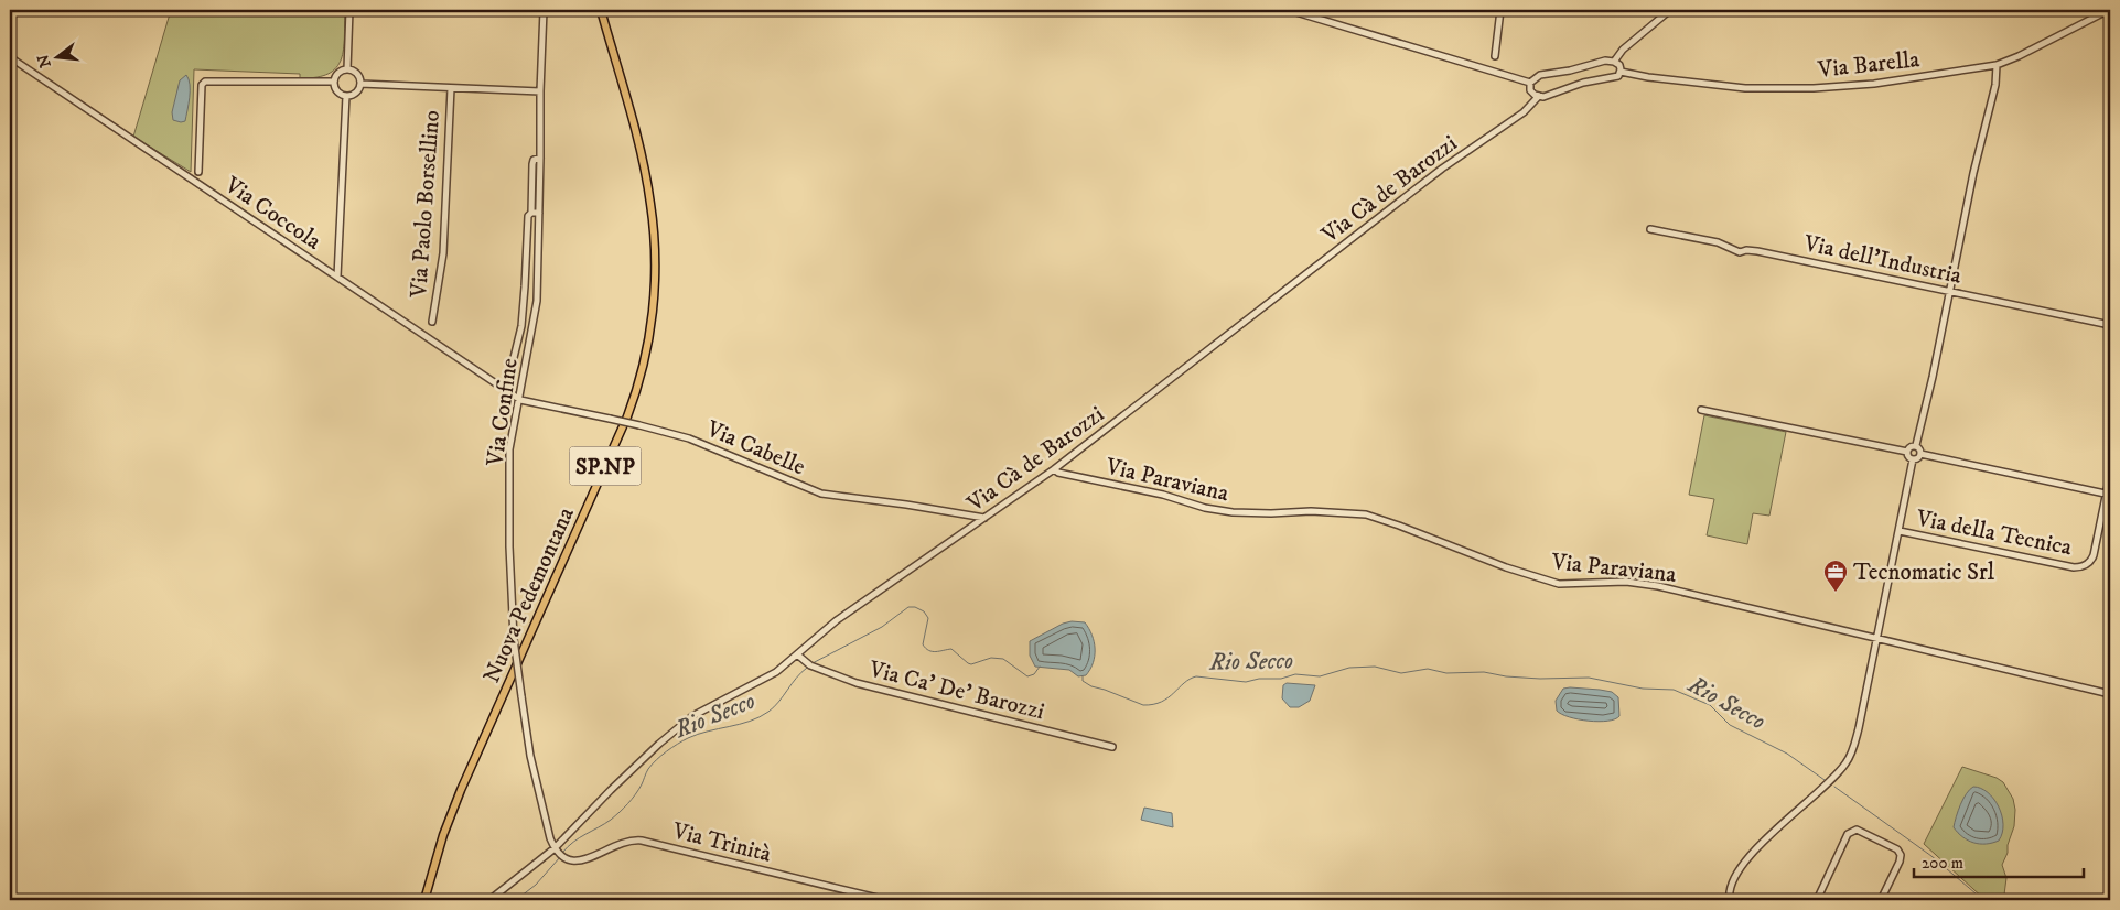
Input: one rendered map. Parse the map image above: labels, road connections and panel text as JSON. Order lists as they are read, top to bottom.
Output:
{
  "streets": {
    "main road": ["SP.NP", "Nuova Pedemontana"],
    "street": [
      "Via Barella",
      "Via Cà de Barozzi",
      "Via Paolo Borsellino",
      "Via Coccola",
      "Via dell’Industria",
      "Via Confine",
      "Via Cabelle",
      "Via Paraviana",
      "Via della Tecnica",
      "Via Ca' De' Barozzi",
      "Via Trinità"
    ]
  },
  "crossings": [
    ["Via Cà de Barozzi", "Via Confine"],
    ["Via Cà de Barozzi", "Via Cabelle"],
    ["Via Cà de Barozzi", "Via Paraviana"],
    ["Via Cà de Barozzi", "Via Ca' De' Barozzi"],
    ["Via Cà de Barozzi", "Via Trinità"],
    ["Via Coccola", "Via Confine"],
    ["Via Coccola", "Via Cabelle"],
    ["Via Confine", "Via Cabelle"],
    ["Via Confine", "Via Trinità"]
  ],
  "water": ["Rio Secco"],
  "places": {
    "office": ["Tecnomatic Srl"]
  },
  "scale_bar": "200 m",
  "north": "left"
}
